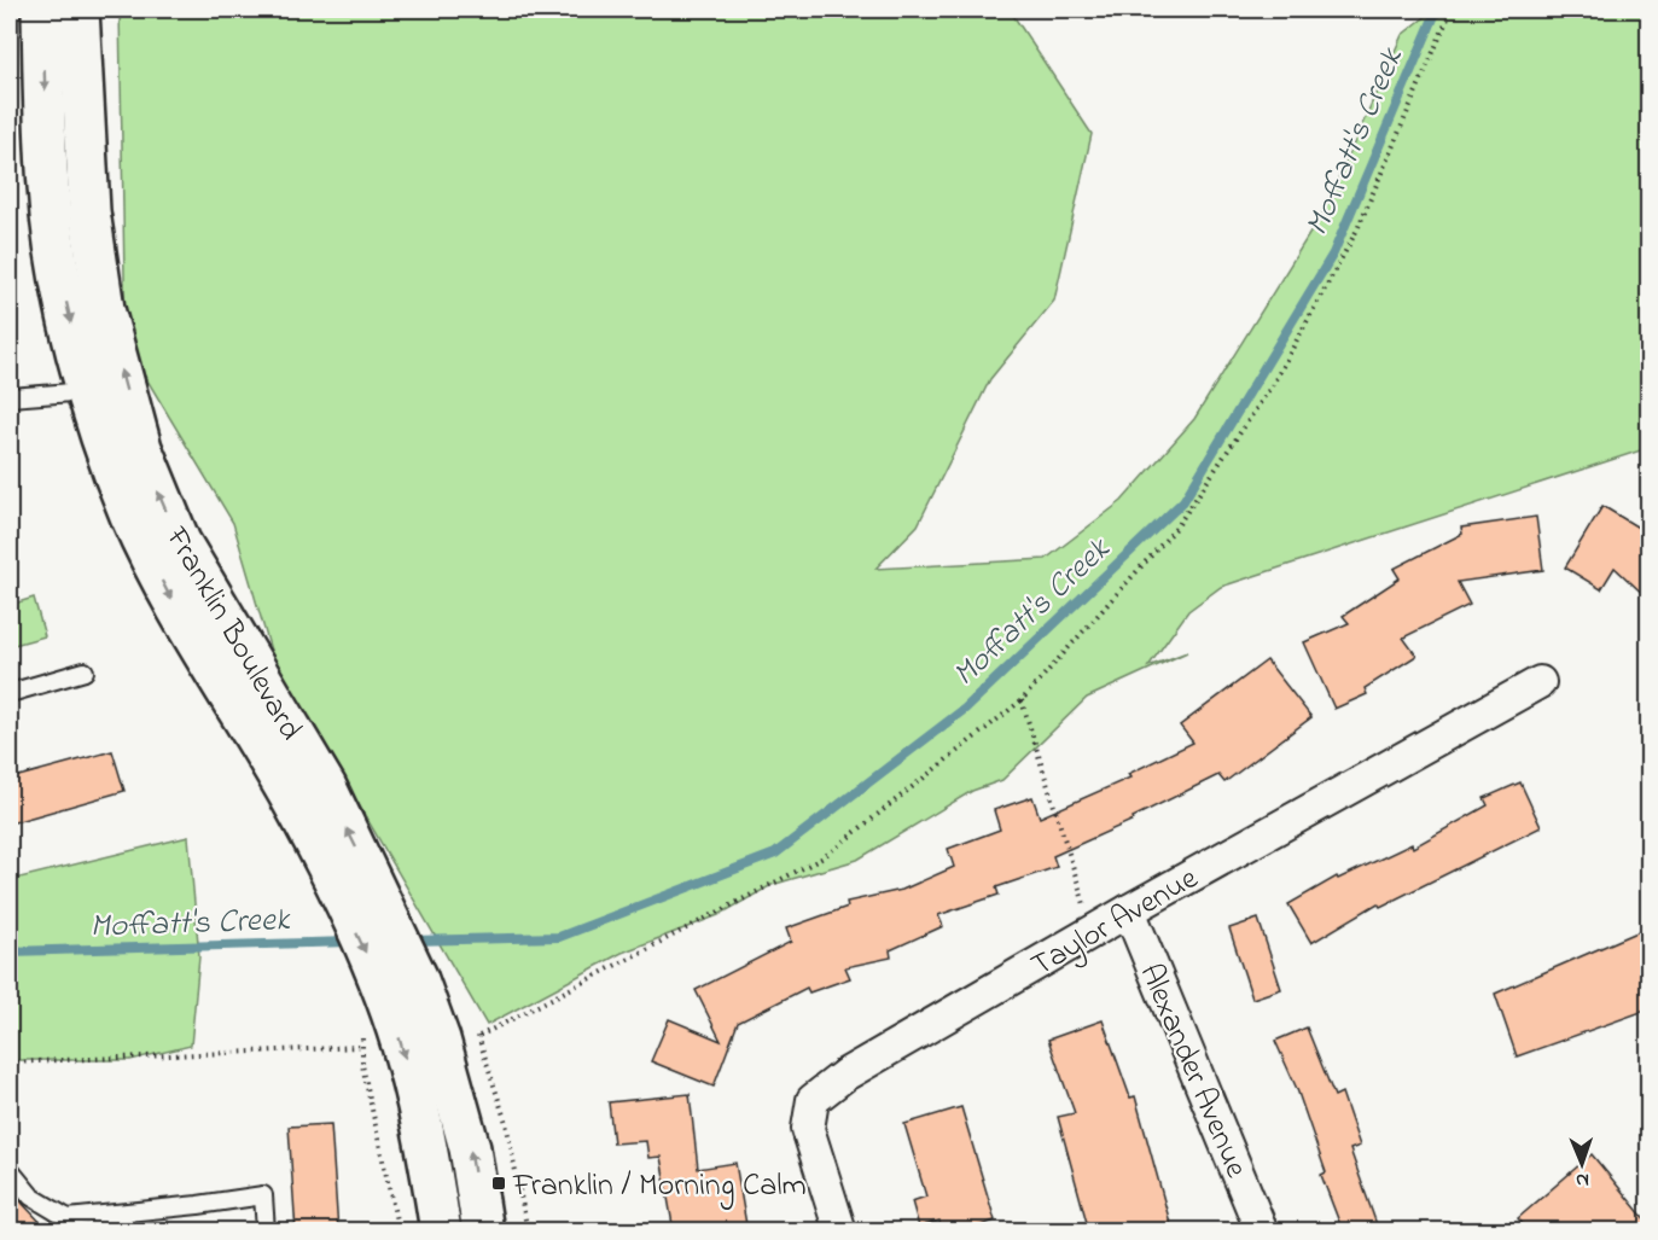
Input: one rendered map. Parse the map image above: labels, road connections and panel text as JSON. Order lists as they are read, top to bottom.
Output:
{
  "streets": {
    "main road": ["Franklin Boulevard"],
    "street": ["Taylor Avenue", "Alexander Avenue"]
  },
  "crossings": [
    ["Taylor Avenue", "Alexander Avenue"]
  ],
  "water": ["Moffatt's Creek"],
  "places": {
    "transit": ["Franklin / Morning Calm"]
  },
  "north": "bottom"
}
